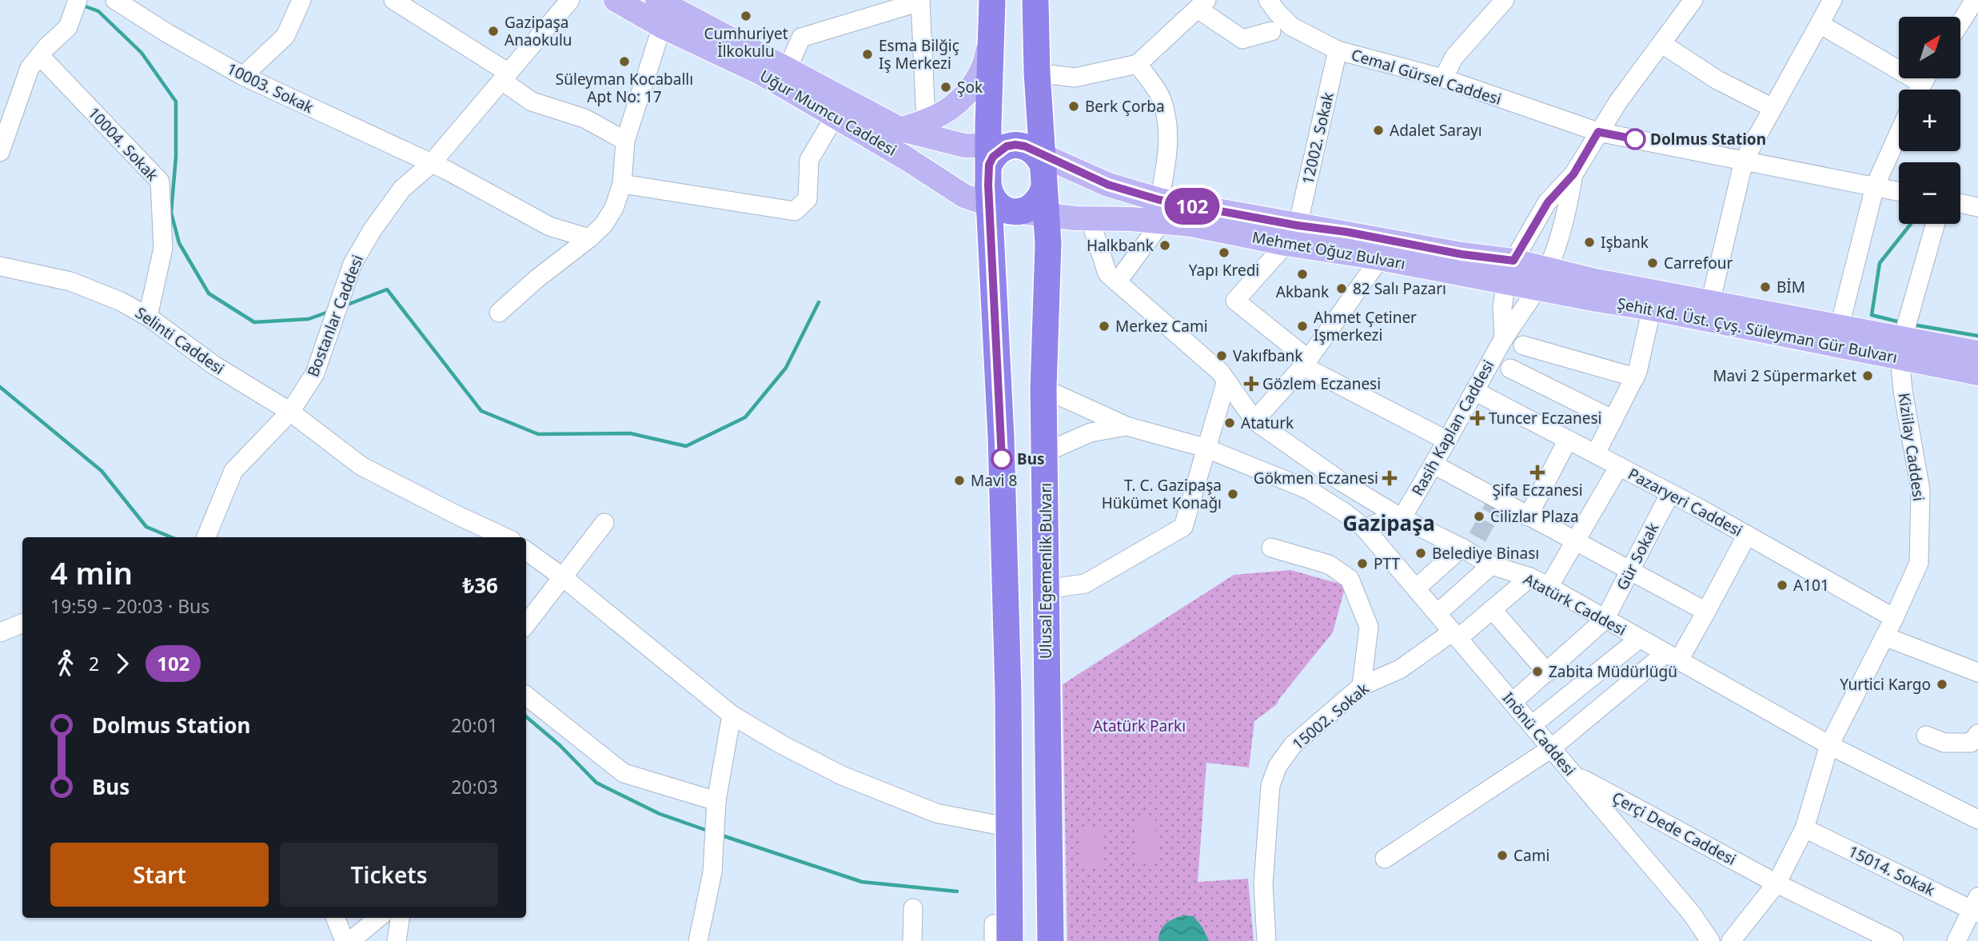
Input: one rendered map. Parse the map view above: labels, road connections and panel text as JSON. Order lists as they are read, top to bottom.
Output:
{
  "streets": {
    "highway": ["Ulusal Egemenlik Bulvarı"],
    "main road": ["Uğur Mumcu Caddesi", "Mehmet Oğuz Bulvarı", "Şehit Kd. Üst. Çvş. Süleyman Gür Bulvarı"],
    "street": [
      "Cemal Gürsel Caddesi",
      "10003. Sokak",
      "12002. Sokak",
      "10004. Sokak",
      "Bostanlar Caddesi",
      "Selinti Caddesi",
      "Rasih Kaplan Caddesi",
      "Kiziilay Caddesi",
      "Pazaryeri Caddesi",
      "Gür Sokak",
      "Atatürk Caddesi",
      "15002. Sokak",
      "Inönü Caddesi",
      "Çerçi Dede Caddesi",
      "15014. Sokak"
    ]
  },
  "crossings": [
    ["Cemal Gürsel Caddesi", "12002. Sokak"],
    ["Cemal Gürsel Caddesi", "Rasih Kaplan Caddesi"],
    ["10003. Sokak", "Bostanlar Caddesi"],
    ["Uğur Mumcu Caddesi", "Mehmet Oğuz Bulvarı"],
    ["12002. Sokak", "Mehmet Oğuz Bulvarı"],
    ["10004. Sokak", "Selinti Caddesi"],
    ["Mehmet Oğuz Bulvarı", "Şehit Kd. Üst. Çvş. Süleyman Gür Bulvarı"],
    ["Mehmet Oğuz Bulvarı", "Rasih Kaplan Caddesi"],
    ["Mehmet Oğuz Bulvarı", "Ulusal Egemenlik Bulvarı"],
    ["Bostanlar Caddesi", "Selinti Caddesi"],
    ["Şehit Kd. Üst. Çvş. Süleyman Gür Bulvarı", "Rasih Kaplan Caddesi"],
    ["Şehit Kd. Üst. Çvş. Süleyman Gür Bulvarı", "Kiziilay Caddesi"],
    ["Rasih Kaplan Caddesi", "Pazaryeri Caddesi"],
    ["Rasih Kaplan Caddesi", "Atatürk Caddesi"],
    ["Kiziilay Caddesi", "Pazaryeri Caddesi"],
    ["Kiziilay Caddesi", "Atatürk Caddesi"],
    ["Kiziilay Caddesi", "Çerçi Dede Caddesi"],
    ["Kiziilay Caddesi", "15014. Sokak"],
    ["Pazaryeri Caddesi", "Gür Sokak"],
    ["Gür Sokak", "Atatürk Caddesi"],
    ["Ulusal Egemenlik Bulvarı", "Inönü Caddesi"],
    ["Atatürk Caddesi", "15002. Sokak"],
    ["15002. Sokak", "Inönü Caddesi"],
    ["Inönü Caddesi", "Çerçi Dede Caddesi"]
  ],
  "districts": ["Gazipaşa"],
  "parks": ["Atatürk Parkı"],
  "places": {
    "other": [
      "Cumhuriyet İlkokulu",
      "Gazipaşa Anaokulu",
      "Esma Bilğiç Iş Merkezi",
      "Süleyman Kocaballı Apt No: 17",
      "Şok",
      "Berk Çorba",
      "Adalet Sarayı",
      "Dolmus Station",
      "Işbank",
      "Halkbank",
      "Yapı Kredi",
      "Carrefour",
      "Akbank",
      "BİM",
      "82 Salı Pazarı",
      "Merkez Cami",
      "Ahmet Çetiner Işmerkezi",
      "Vakıfbank",
      "Mavi 2 Süpermarket",
      "Ataturk",
      "Bus",
      "Mavi 8",
      "T. C. Gazipaşa Hükümet Konağı",
      "Cilizlar Plaza",
      "Belediye Binası",
      "PTT",
      "A101",
      "Zabita Müdürlügü",
      "Yurtici Kargo",
      "Cami"
    ],
    "health": [
      "Gözlem Eczanesi",
      "Tuncer Eczanesi",
      "Şifa Eczanesi",
      "Gökmen Eczanesi"
    ]
  },
  "lines": ["bus line 102"],
  "north": "top right",
  "page": {
    "on_map": "102",
    "map_buttons": ["+", "−"],
    "heading": ["4 min", "19:59 – 20:03 · Bus", "₺36"],
    "legs": ["2", "102"],
    "list": [
      {
        "name": "Dolmus Station",
        "value": "20:01"
      },
      {
        "name": "Bus",
        "value": "20:03"
      }
    ],
    "buttons": ["Start", "Tickets"]
  }
}
